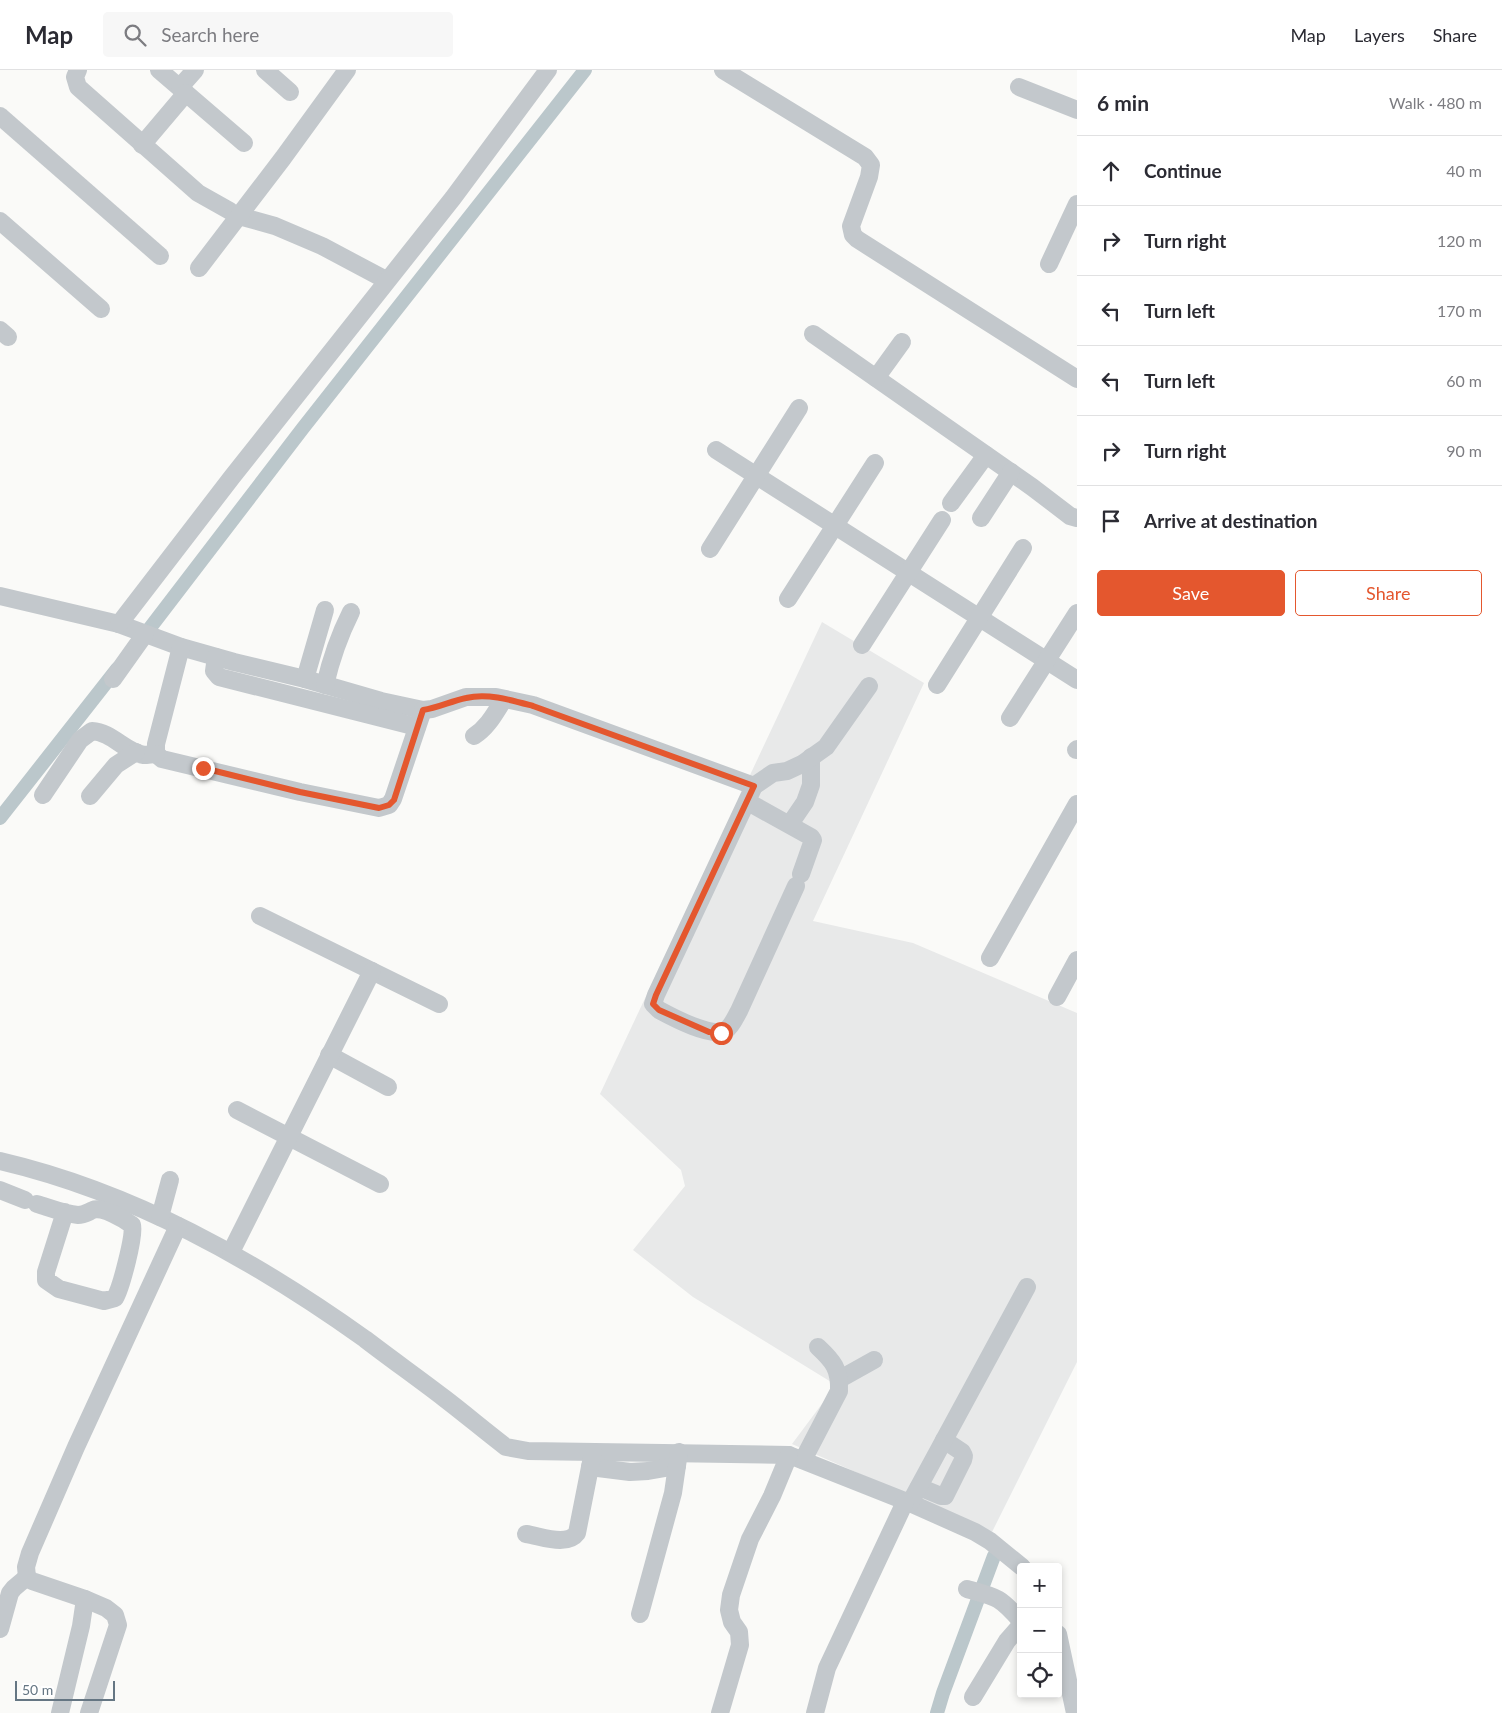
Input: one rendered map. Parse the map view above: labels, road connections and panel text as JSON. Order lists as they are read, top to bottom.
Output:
{
  "scale_bar": "50 m",
  "page": {
    "header": "Map",
    "search": "Search here",
    "nav": ["Map", "Layers", "Share"],
    "heading": ["6 min", "Walk · 480 m"],
    "list": [
      ["Continue", "40 m"],
      ["Turn right", "120 m"],
      ["Turn left", "170 m"],
      ["Turn left", "60 m"],
      ["Turn right", "90 m"],
      "Arrive at destination"
    ],
    "buttons": ["Save", "Share"],
    "map_buttons": ["+", "−"],
    "scale": "50 m"
  }
}
